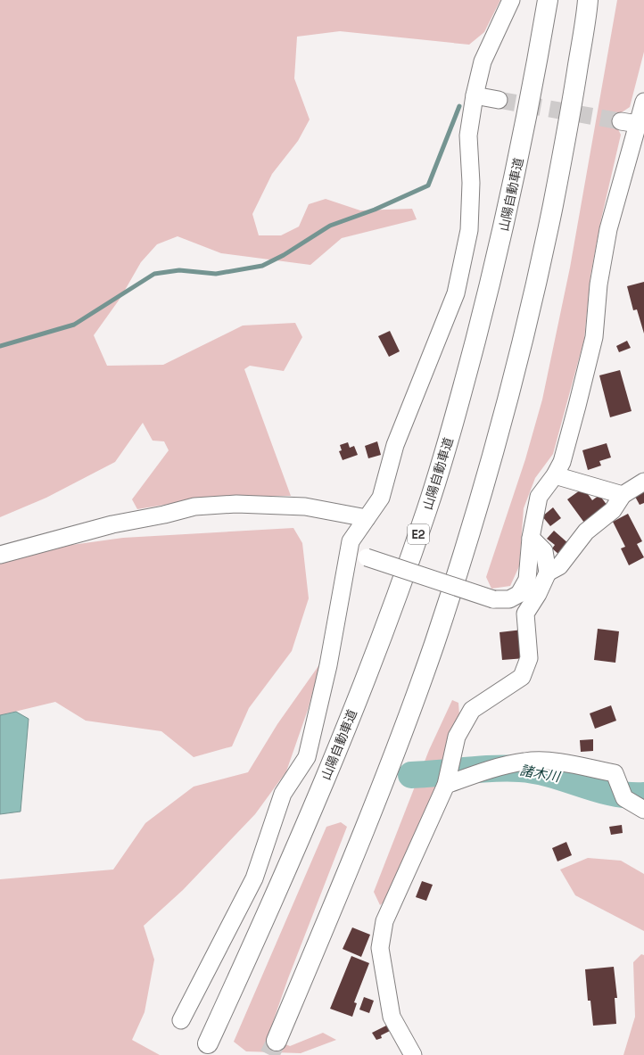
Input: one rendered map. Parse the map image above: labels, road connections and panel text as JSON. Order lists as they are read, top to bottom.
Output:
{
  "streets": {
    "highway": ["山陽自動車道", "E2"]
  },
  "water": ["諸木川"]
}
